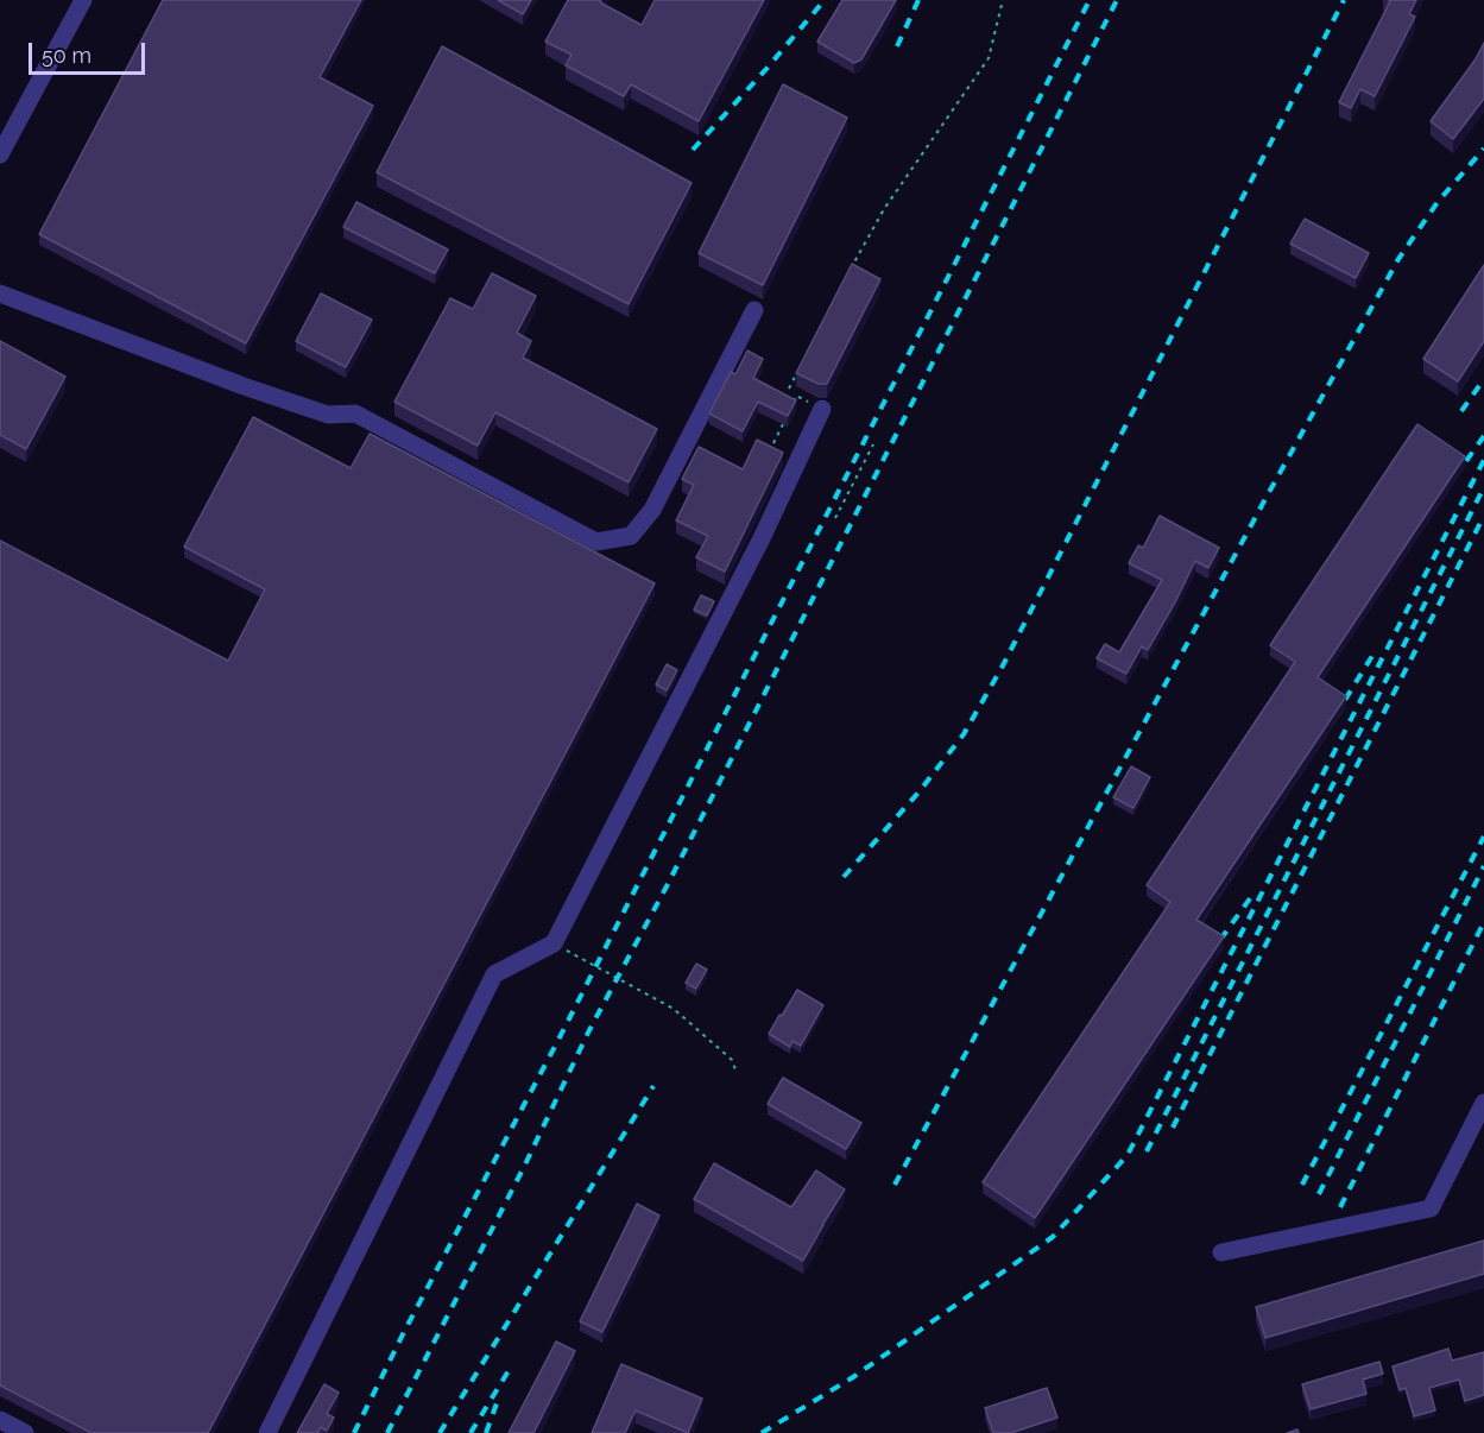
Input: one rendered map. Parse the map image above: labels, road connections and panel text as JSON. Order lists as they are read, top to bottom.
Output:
{
  "scale_bar": "50 m"
}
